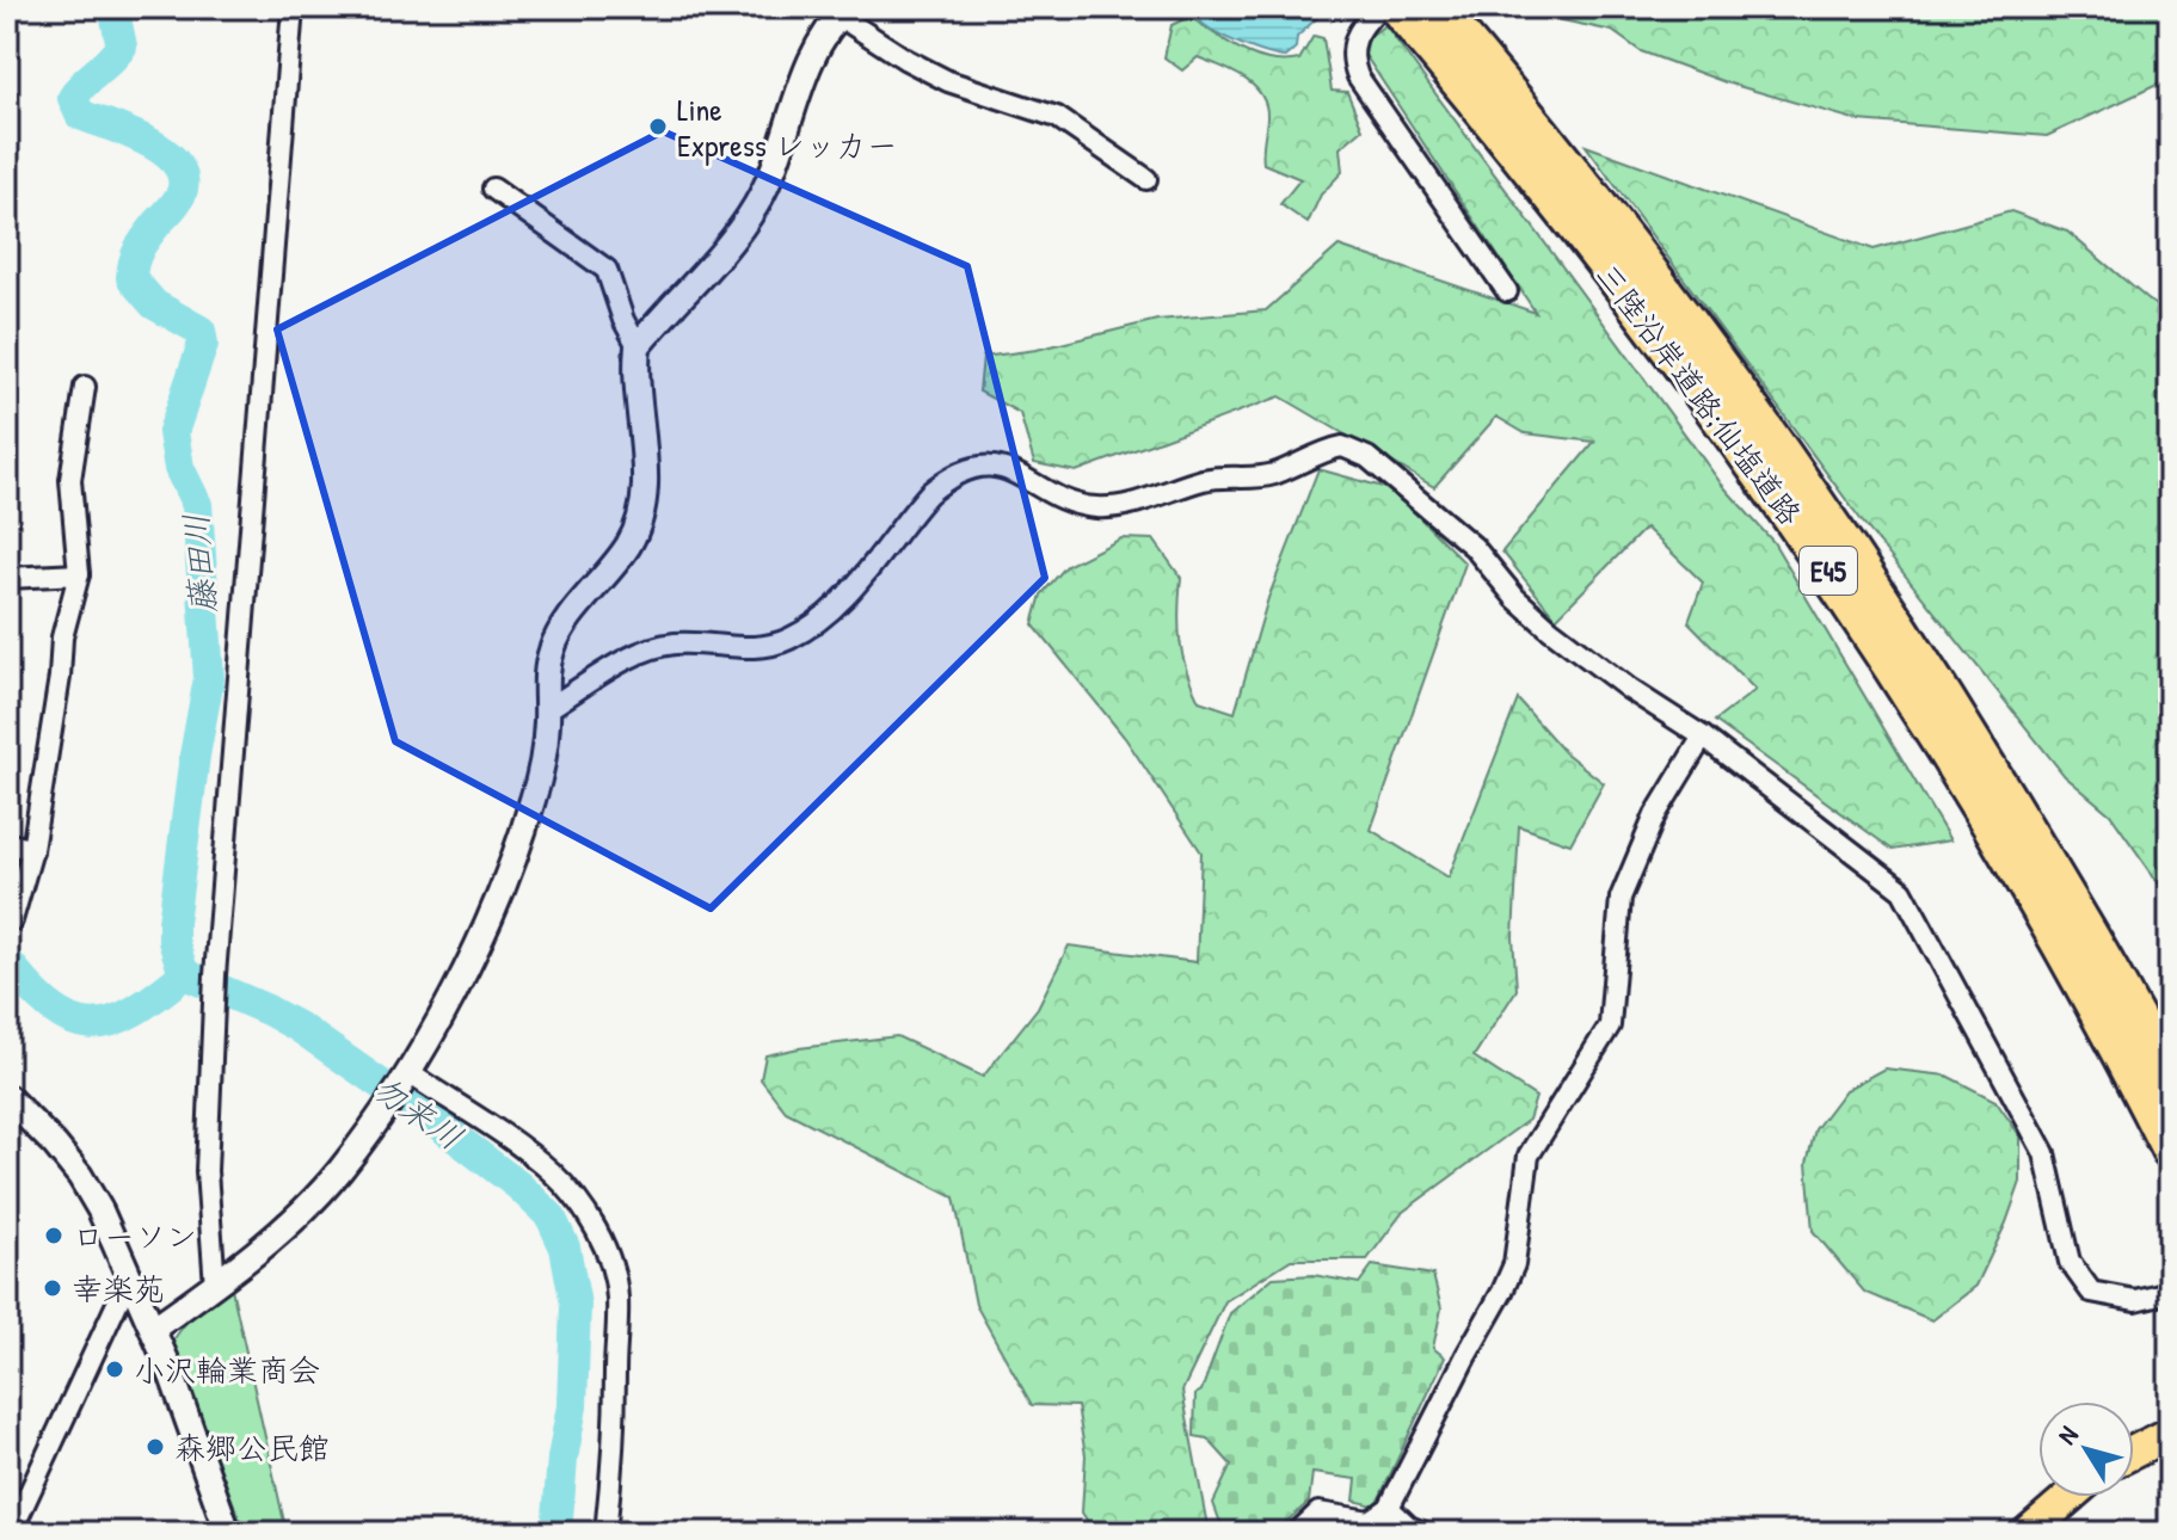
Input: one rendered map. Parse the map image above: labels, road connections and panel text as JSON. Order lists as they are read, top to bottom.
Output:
{
  "streets": {
    "highway": ["三陸沿岸道路;仙塩道路", "E45"]
  },
  "water": ["藤田川", "勿来川"],
  "places": [
    "Line Express レッカー",
    "ローソン",
    "幸楽苑",
    "小沢輪業商会",
    "森郷公民館"
  ],
  "north": "top left"
}
